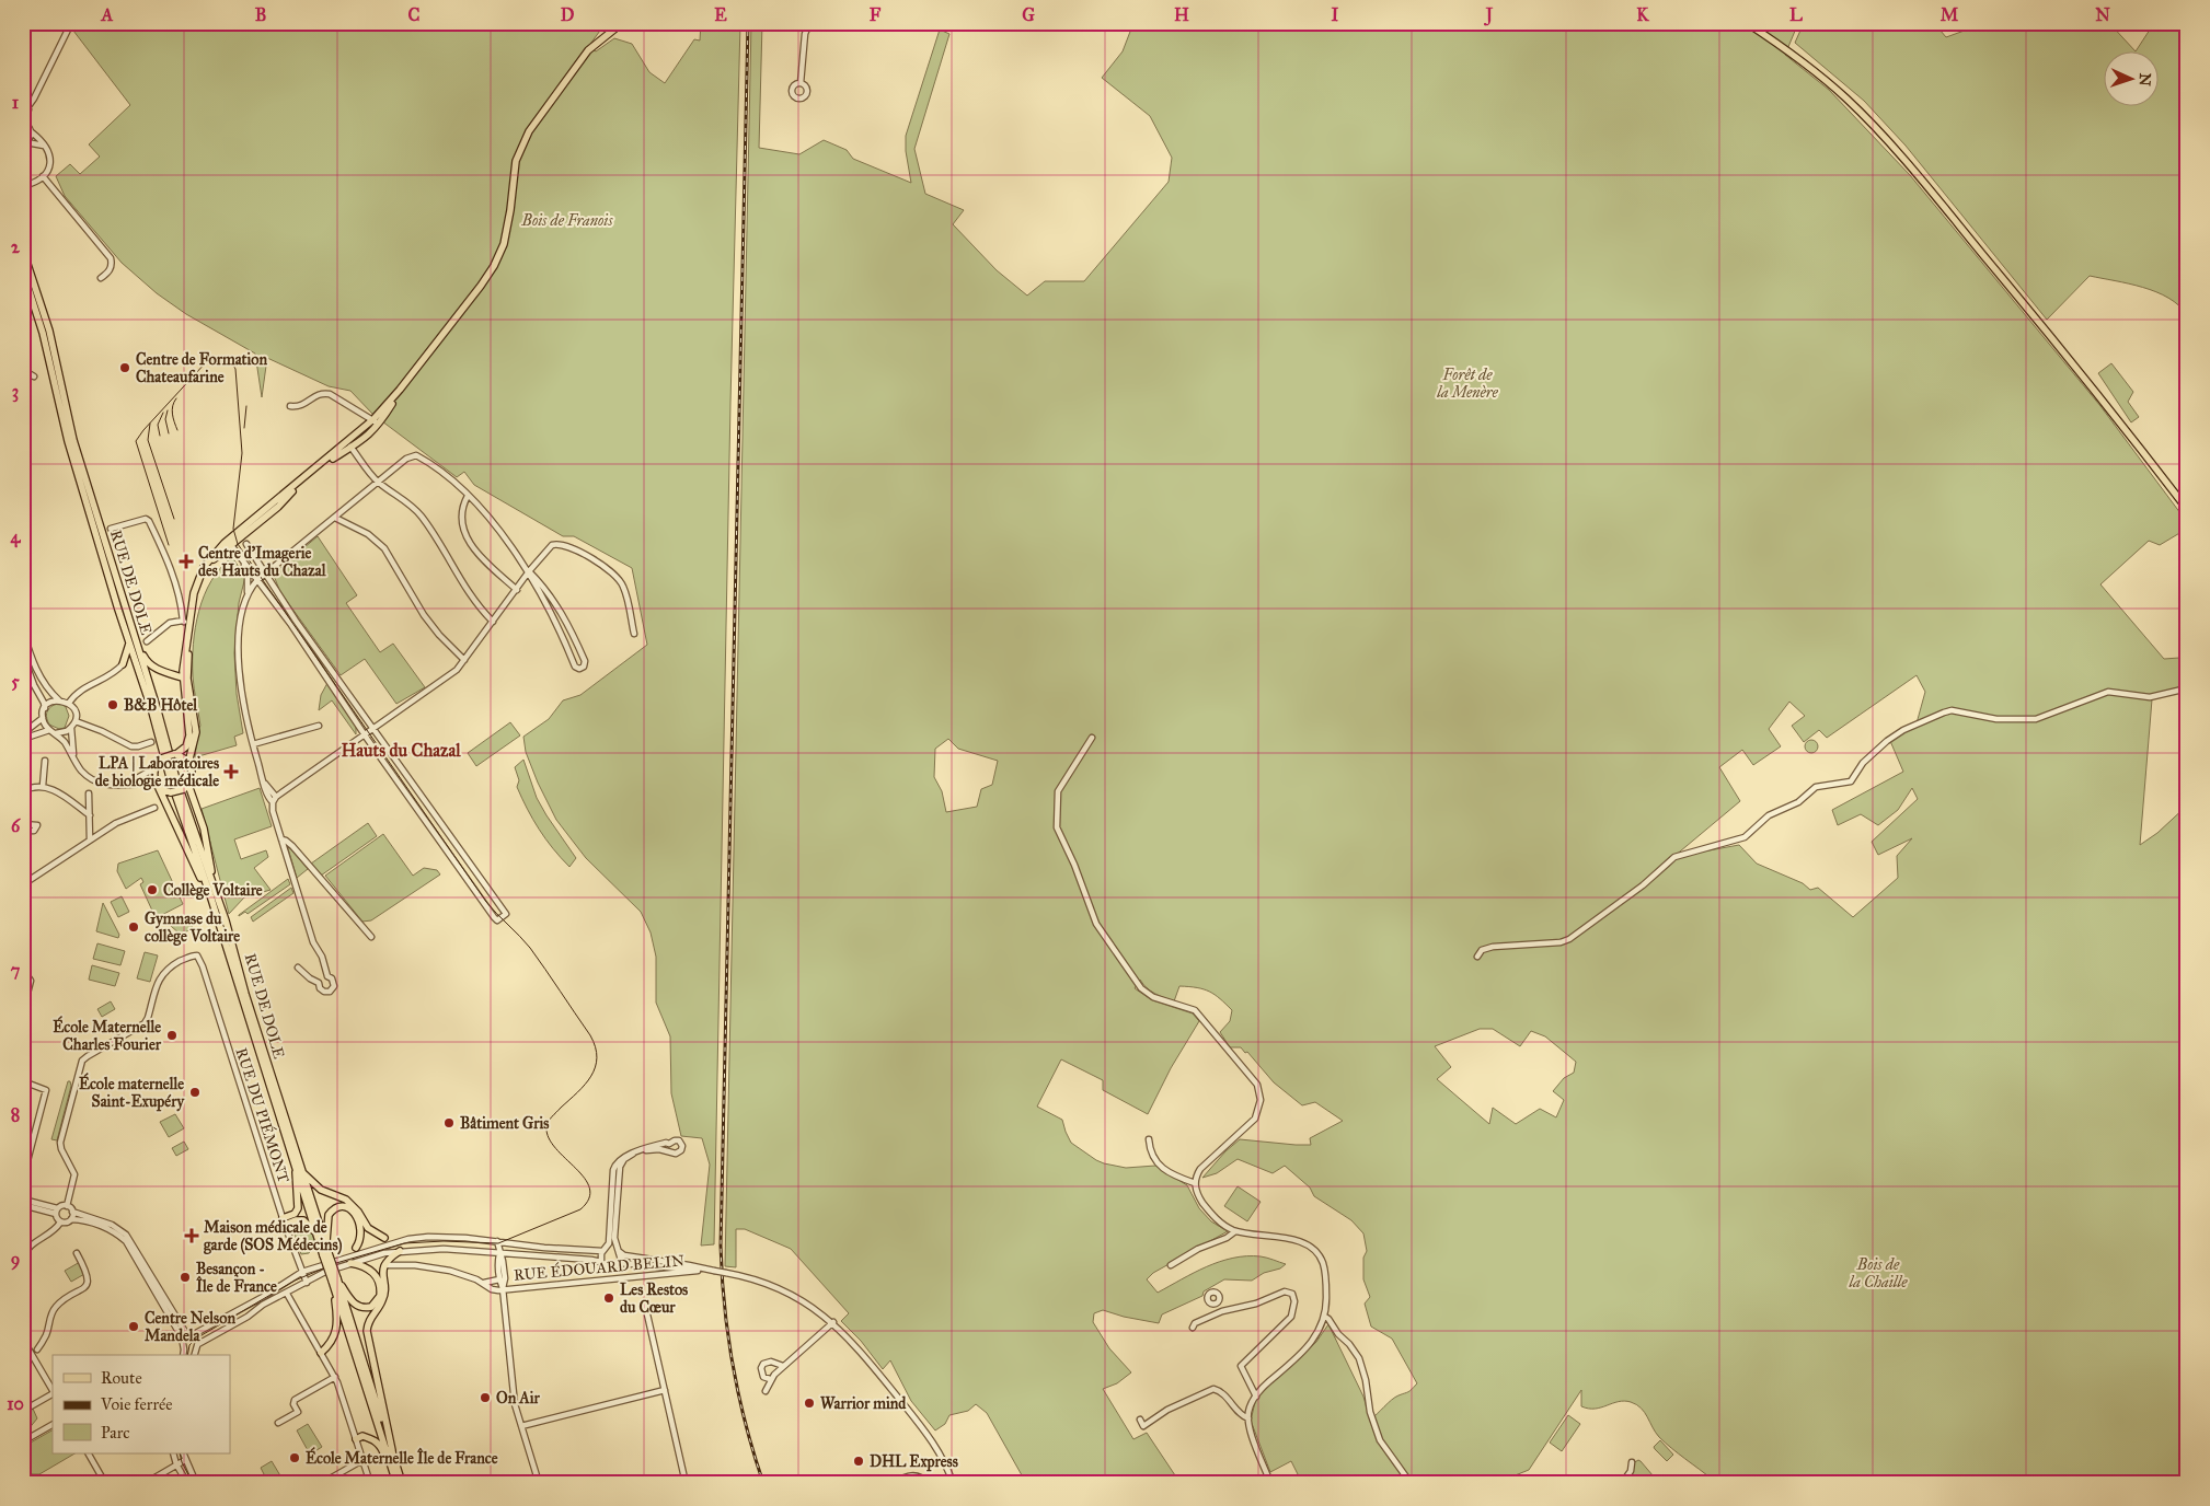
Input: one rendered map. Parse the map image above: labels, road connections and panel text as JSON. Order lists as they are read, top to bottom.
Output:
{
  "streets": {
    "main road": ["RUE DE DOLE"],
    "street": ["RUE DU PIÉMONT", "RUE ÉDOUARD BELIN"]
  },
  "districts": ["Hauts du Chazal"],
  "parks": ["Bois de Franois", "Forêt de la Menère", "Bois de la Chaille"],
  "places": {
    "other": [
      "Centre de Formation Chateaufarine",
      "B&B Hôtel",
      "Collège Voltaire",
      "Gymnase du collège Voltaire",
      "École Maternelle Charles Fourier",
      "École maternelle Saint-Exupéry",
      "Bâtiment Gris",
      "Besançon - Île de France",
      "Les Restos du Cœur",
      "Centre Nelson Mandela",
      "On Air",
      "Warrior mind",
      "École Maternelle Île de France",
      "DHL Express"
    ],
    "health": ["Centre d'Imagerie des Hauts du Chazal", "LPA | Laboratoires de biologie médicale", "Maison médicale de garde (SOS Médecins)"]
  },
  "legend": ["Route", "Voie ferrée", "Parc"],
  "north": "right",
  "grid": {
    "columns": [
      "A",
      "B",
      "C",
      "D",
      "E",
      "F",
      "G",
      "H",
      "I",
      "J",
      "K",
      "L",
      "M",
      "N"
    ],
    "rows": [
      "1",
      "2",
      "3",
      "4",
      "5",
      "6",
      "7",
      "8",
      "9",
      "10"
    ]
  }
}
